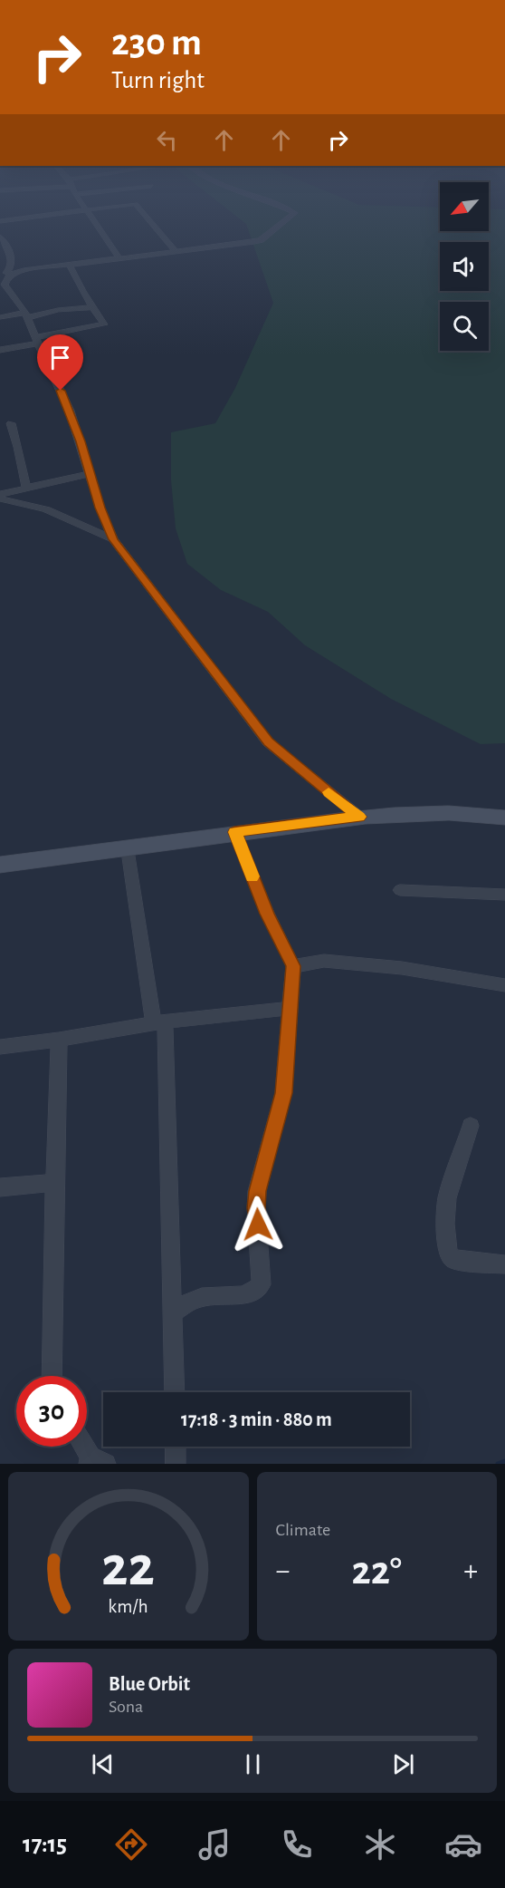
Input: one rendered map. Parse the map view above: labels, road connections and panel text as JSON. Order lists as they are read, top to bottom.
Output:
{
  "north": "bottom left",
  "page": {
    "turn": ["230 m", "Turn right"],
    "limit": "30",
    "trip": "17:18 · 3 min · 880 m",
    "tile": "Climate",
    "heat": ["−", "22°", "+"],
    "song": ["Blue Orbit", "Sona"],
    "tabs": "17:15",
    "gauge": ["22", "km/h"]
  }
}
